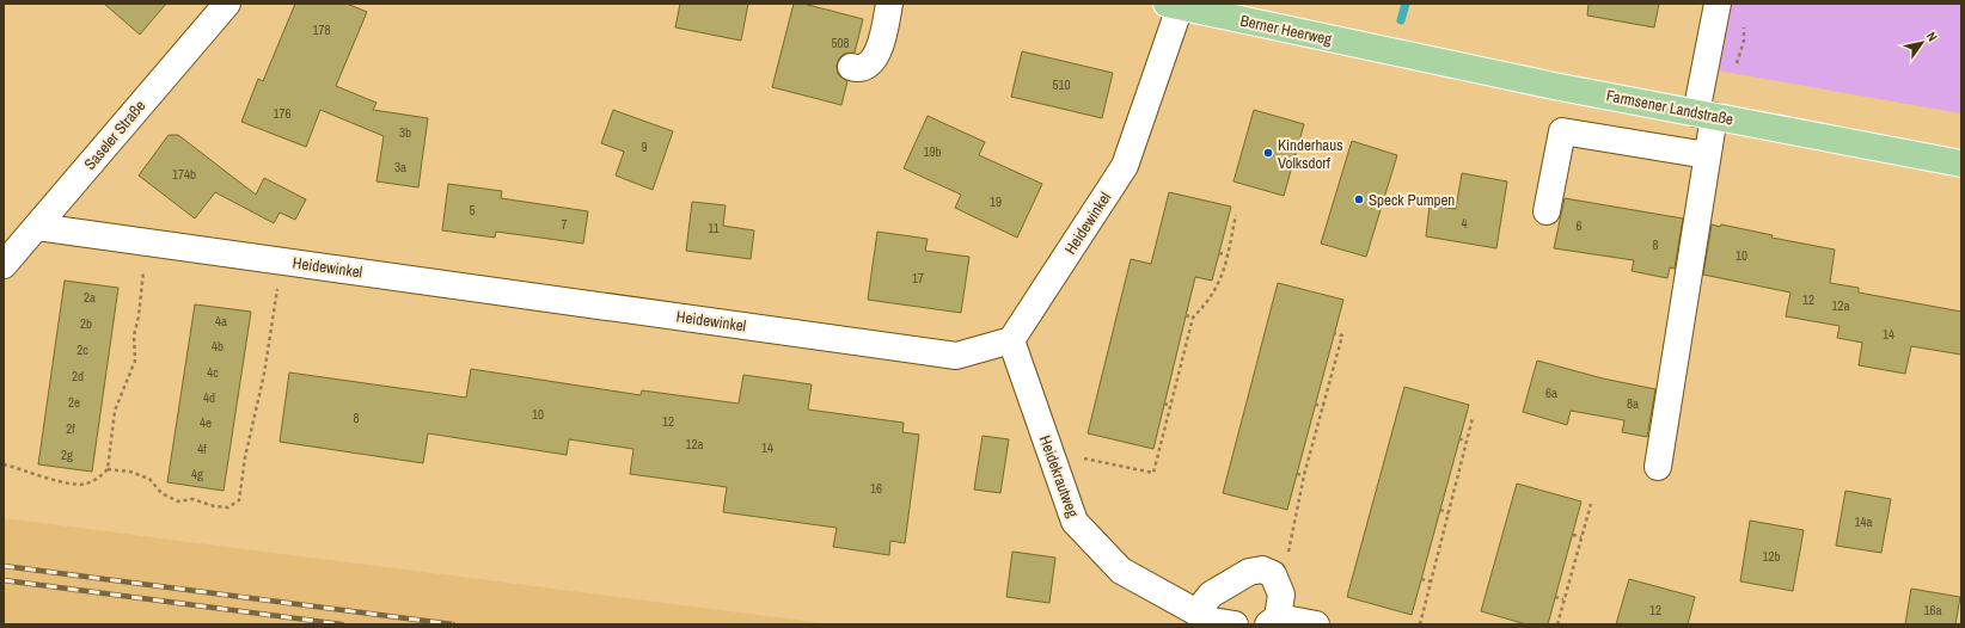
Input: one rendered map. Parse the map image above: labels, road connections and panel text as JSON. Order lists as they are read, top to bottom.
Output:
{
  "streets": {
    "main road": ["Berner Heerweg", "Farmsener Landstraße"],
    "street": ["Saseler Straße", "Heidewinkel", "Heidekrautweg"]
  },
  "crossings": [
    ["Berner Heerweg", "Farmsener Landstraße"],
    ["Berner Heerweg", "Heidewinkel"],
    ["Saseler Straße", "Heidewinkel"],
    ["Heidewinkel", "Heidekrautweg"]
  ],
  "places": ["Kinderhaus Volksdorf", "Speck Pumpen"],
  "house_numbers": [
    "178",
    "508",
    "510",
    "176",
    "3b",
    "9",
    "19b",
    "3a",
    "174b",
    "19",
    "5",
    "4",
    "7",
    "6",
    "11",
    "8",
    "10",
    "17",
    "2a",
    "12",
    "12a",
    "4a",
    "2b",
    "14",
    "4b",
    "2c",
    "4c",
    "2d",
    "6a",
    "4d",
    "2e",
    "8a",
    "10",
    "8",
    "12",
    "4e",
    "2f",
    "12a",
    "14",
    "4f",
    "2g",
    "4g",
    "16",
    "14a",
    "12b",
    "12",
    "16a"
  ],
  "north": "top right"
}
